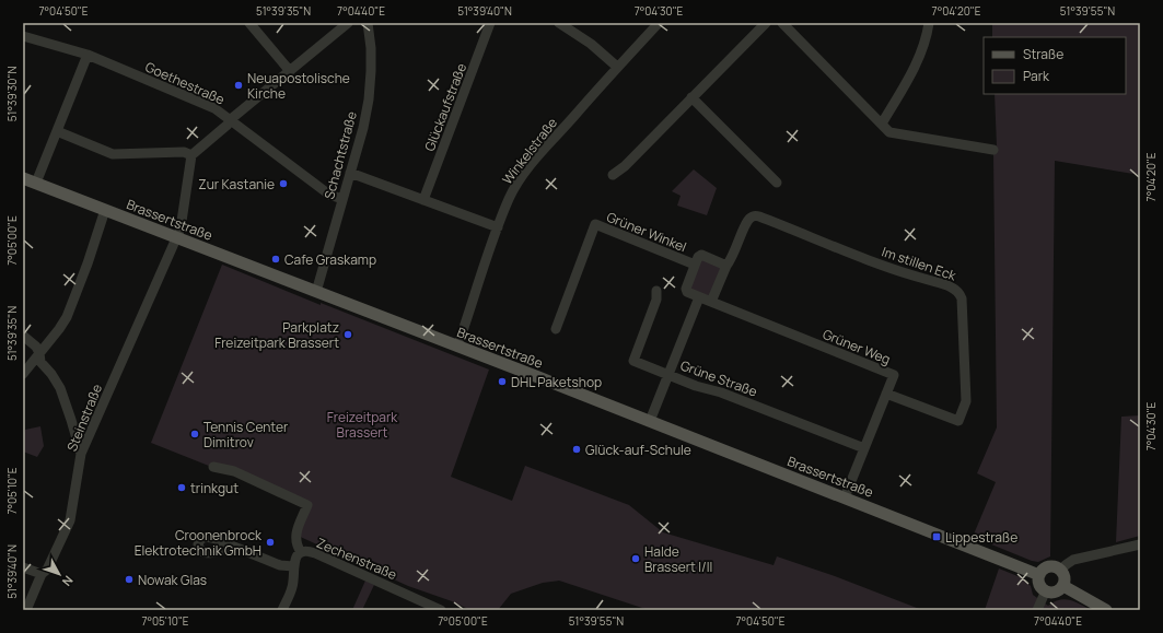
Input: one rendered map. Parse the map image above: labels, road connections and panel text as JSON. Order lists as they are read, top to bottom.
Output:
{
  "streets": {
    "main road": ["Brassertstraße"],
    "street": [
      "Goethestraße",
      "Glückaufstraße",
      "Winkelstraße",
      "Schachtstraße",
      "Grüner Winkel",
      "Im stillen Eck",
      "Grüner Weg",
      "Grüne Straße",
      "Steinstraße",
      "Zechenstraße"
    ]
  },
  "crossings": [
    ["Goethestraße", "Schachtstraße"],
    ["Winkelstraße", "Brassertstraße"],
    ["Schachtstraße", "Brassertstraße"],
    ["Brassertstraße", "Grüner Weg"],
    ["Brassertstraße", "Steinstraße"],
    ["Im stillen Eck", "Grüner Weg"],
    ["Grüner Weg", "Grüne Straße"]
  ],
  "parks": ["Freizeitpark Brassert"],
  "places": {
    "other": [
      "Neuapostolische Kirche",
      "Zur Kastanie",
      "Cafe Graskamp",
      "Parkplatz Freizeitpark Brassert",
      "DHL Paketshop",
      "Tennis Center Dimitrov",
      "Glück-auf-Schule",
      "trinkgut",
      "Croonenbrock Elektrotechnik GmbH",
      "Halde Brassert I/II",
      "Nowak Glas"
    ],
    "transit": ["Lippestraße"]
  },
  "legend": ["Straße", "Park"],
  "north": "bottom right",
  "coordinates": [
    "7°04'50\"E",
    "51°39'35\"N",
    "7°04'40\"E",
    "51°39'40\"N",
    "7°04'30\"E",
    "7°04'20\"E",
    "51°39'55\"N",
    "51°39'30\"N",
    "7°05'00\"E",
    "7°05'10\"E"
  ]
}
